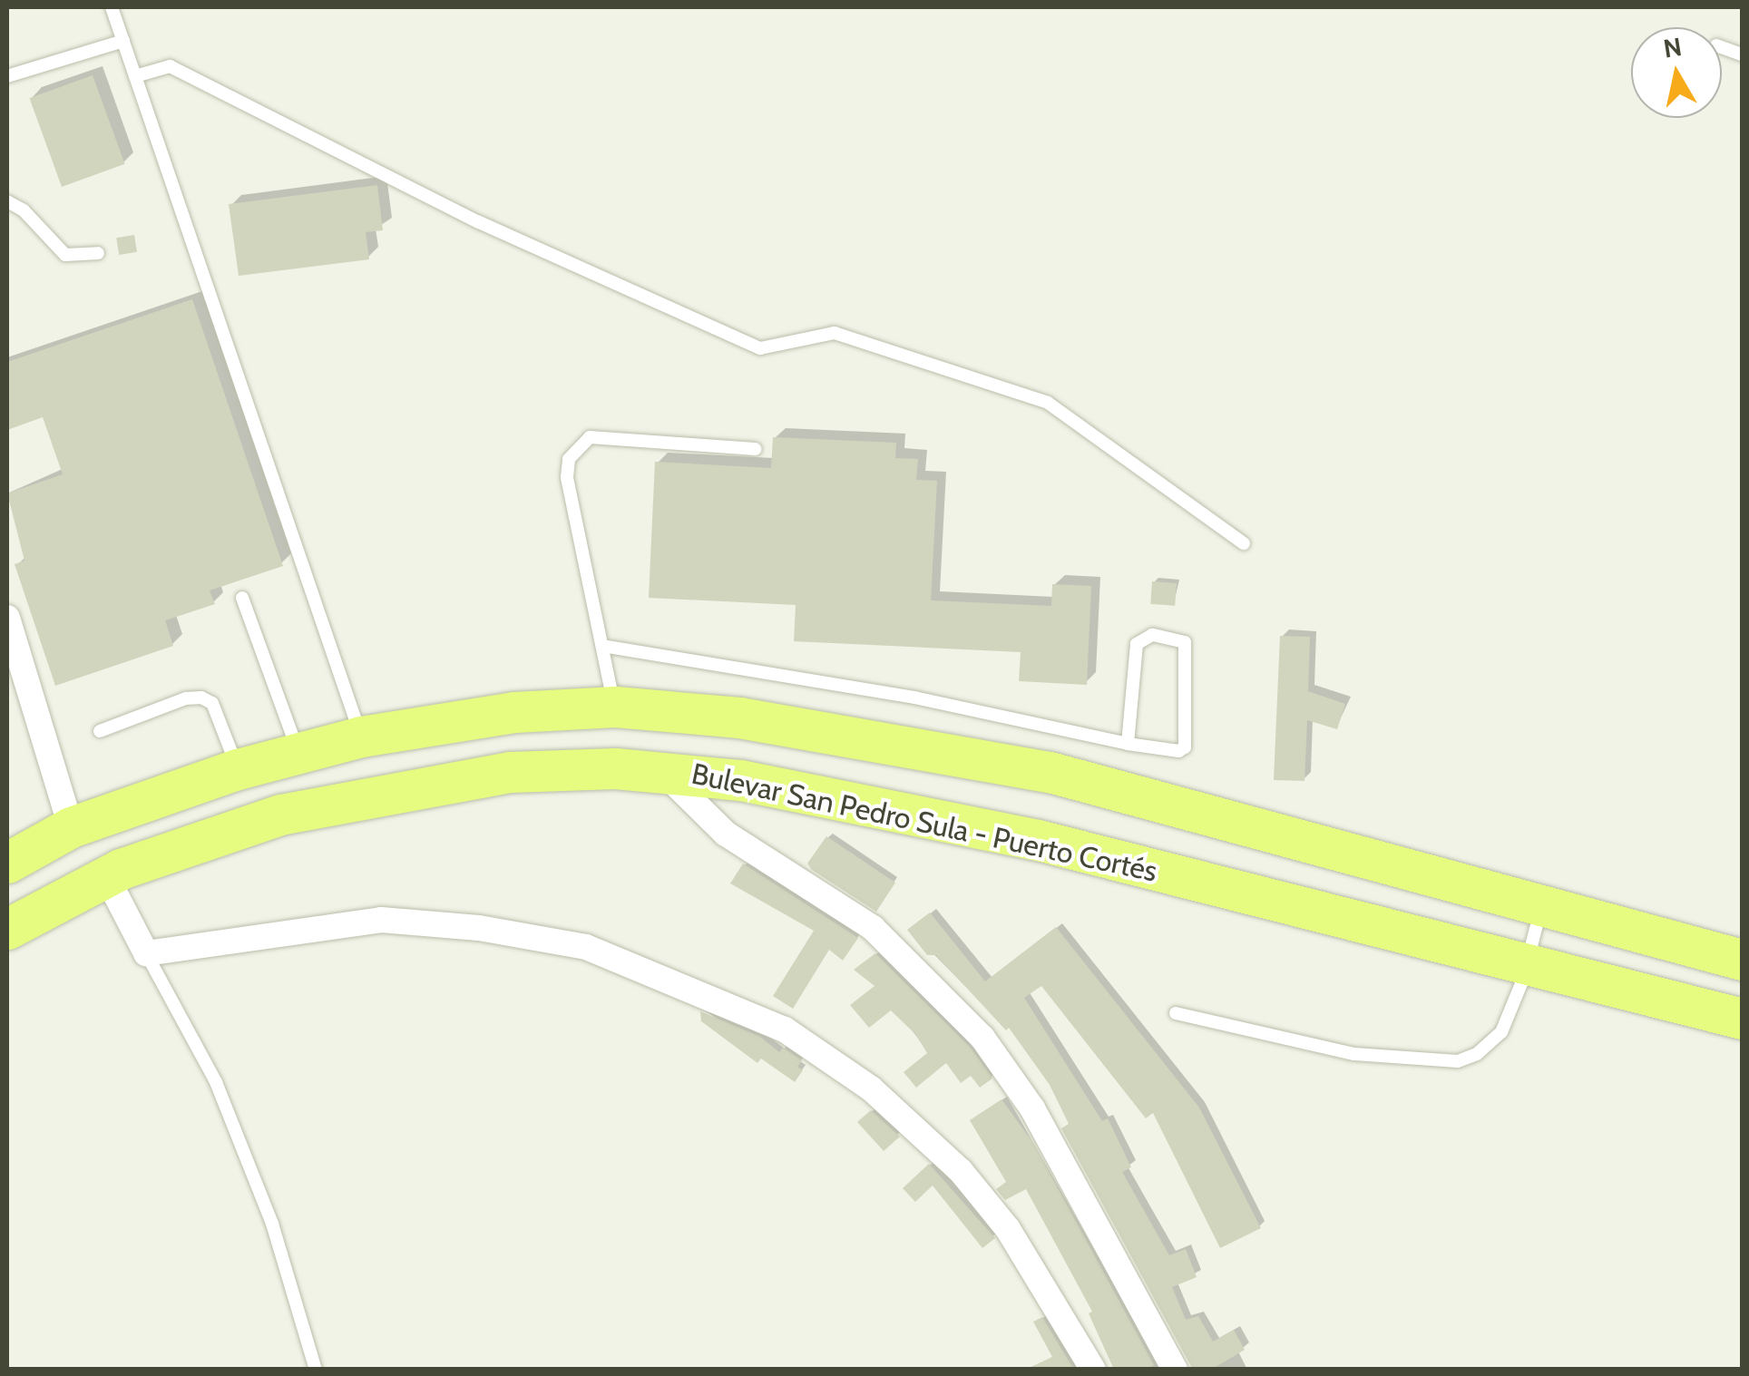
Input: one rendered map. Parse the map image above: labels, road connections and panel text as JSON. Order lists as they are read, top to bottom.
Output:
{
  "streets": {
    "highway": ["Bulevar San Pedro Sula - Puerto Cortés"]
  },
  "north": "top"
}
